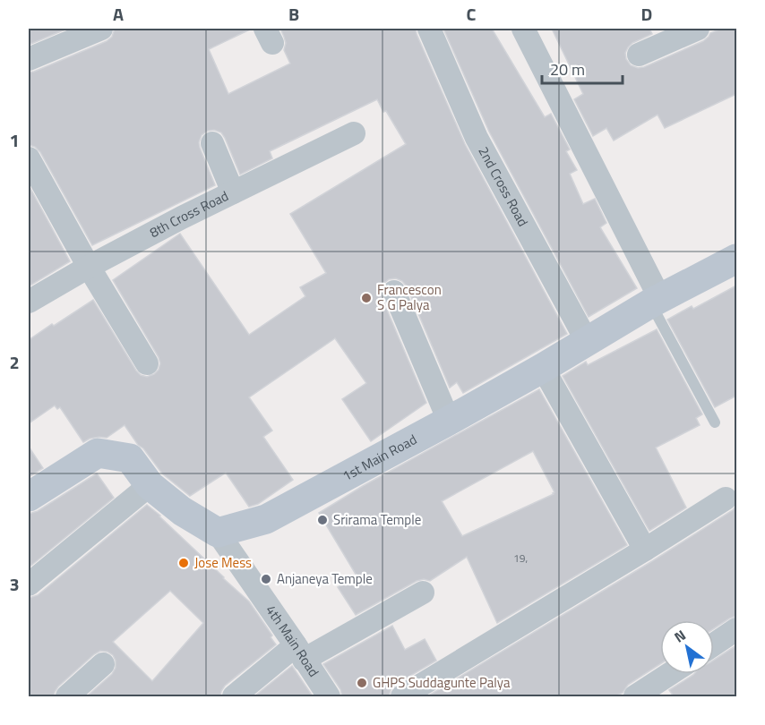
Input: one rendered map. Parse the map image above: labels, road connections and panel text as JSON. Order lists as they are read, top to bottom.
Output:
{
  "streets": {
    "street": [
      "2nd Cross Road",
      "8th Cross Road",
      "1st Main Road",
      "4th Main Road"
    ]
  },
  "crossings": [
    ["2nd Cross Road", "1st Main Road"],
    ["1st Main Road", "4th Main Road"]
  ],
  "places": [
    "Francescon S G Palya",
    "Srirama Temple",
    "Jose Mess",
    "Anjaneya Temple",
    "GHPS Suddagunte Palya"
  ],
  "house_numbers": ["19,"],
  "scale_bar": "20 m",
  "north": "top left",
  "grid": {
    "columns": [
      "A",
      "B",
      "C",
      "D"
    ],
    "rows": ["1", "2", "3"]
  }
}
